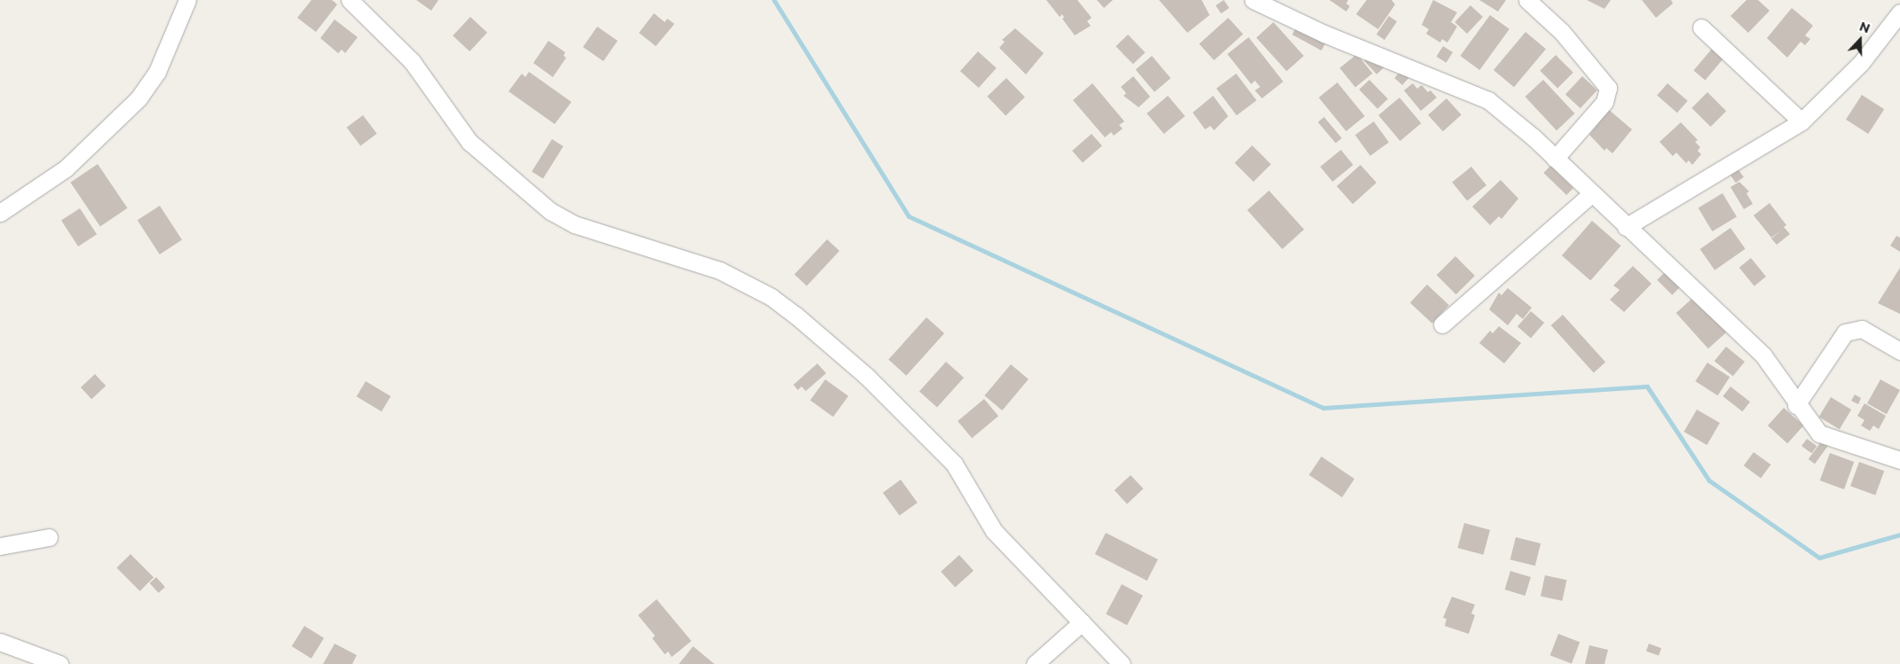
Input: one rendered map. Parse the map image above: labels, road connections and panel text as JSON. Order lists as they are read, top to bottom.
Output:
{
  "north": "top"
}
